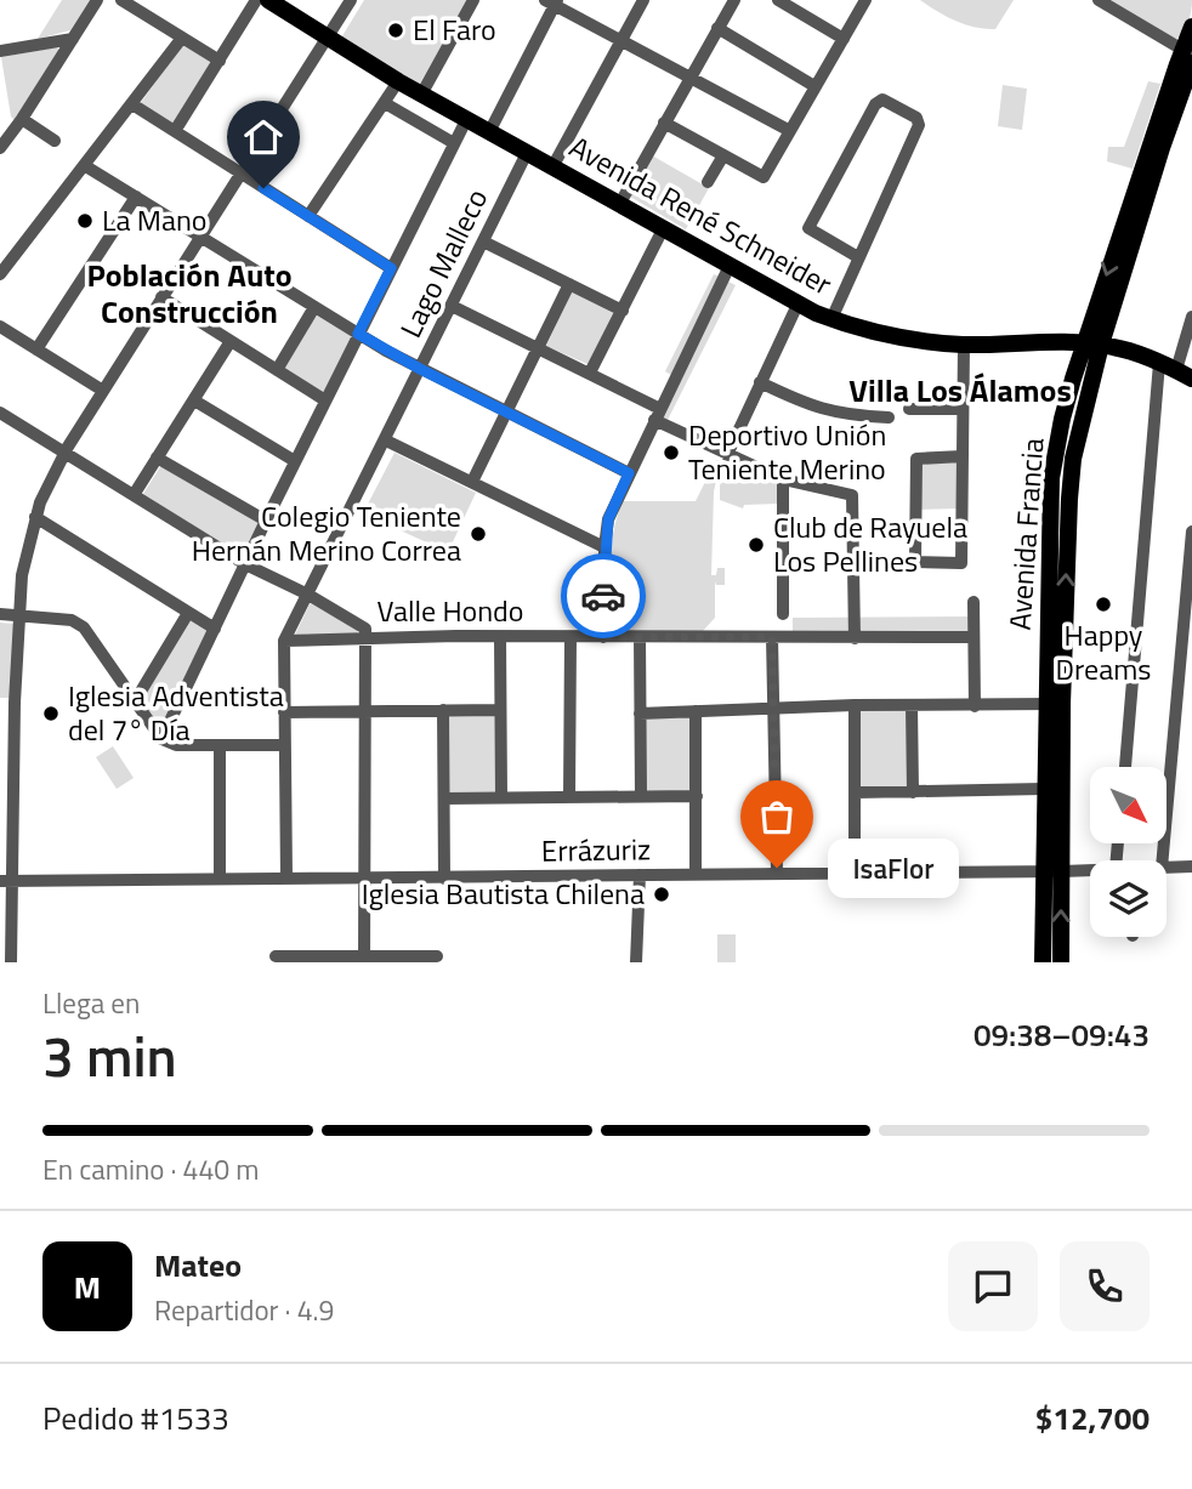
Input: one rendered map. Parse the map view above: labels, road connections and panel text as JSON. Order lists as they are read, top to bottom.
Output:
{
  "streets": {
    "main road": ["Avenida René Schneider", "Avenida Francia"],
    "street": ["Lago Malleco", "Valle Hondo", "Errázuriz"]
  },
  "crossings": [
    ["Avenida René Schneider", "Lago Malleco"],
    ["Avenida René Schneider", "Avenida Francia"],
    ["Lago Malleco", "Valle Hondo"],
    ["Lago Malleco", "Errázuriz"],
    ["Avenida Francia", "Errázuriz"]
  ],
  "districts": ["Población Auto Construcción", "Villa Los Álamos"],
  "places": [
    "El Faro",
    "La Mano",
    "Deportivo Unión Teniente Merino",
    "Colegio Teniente Hernán Merino Correa",
    "Club de Rayuela Los Pellines",
    "Happy Dreams",
    "Iglesia Adventista del 7° Día",
    "IsaFlor",
    "Iglesia Bautista Chilena"
  ],
  "north": "bottom right",
  "page": {
    "bubble": "IsaFlor",
    "heading": ["3 min", "Llega en", "09:38–09:43"],
    "panel": [
      "Mateo",
      "Repartidor · 4.9",
      "Pedido #1533",
      "$12,700"
    ],
    "bar": "En camino · 440 m",
    "round": "M"
  }
}
